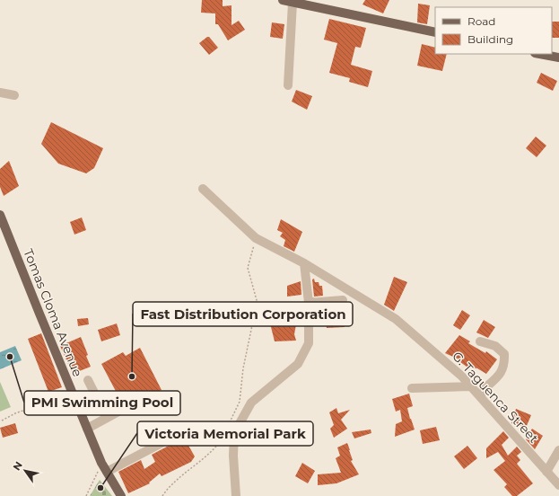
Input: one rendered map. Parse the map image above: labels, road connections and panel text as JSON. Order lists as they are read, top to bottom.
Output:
{
  "streets": {
    "main road": ["Tomas Cloma Avenue"],
    "street": ["G. Taguenca Street"]
  },
  "places": ["PMI Swimming Pool", "Fast Distribution Corporation", "Victoria Memorial Park"],
  "legend": ["Road", "Building"],
  "north": "top left"
}
